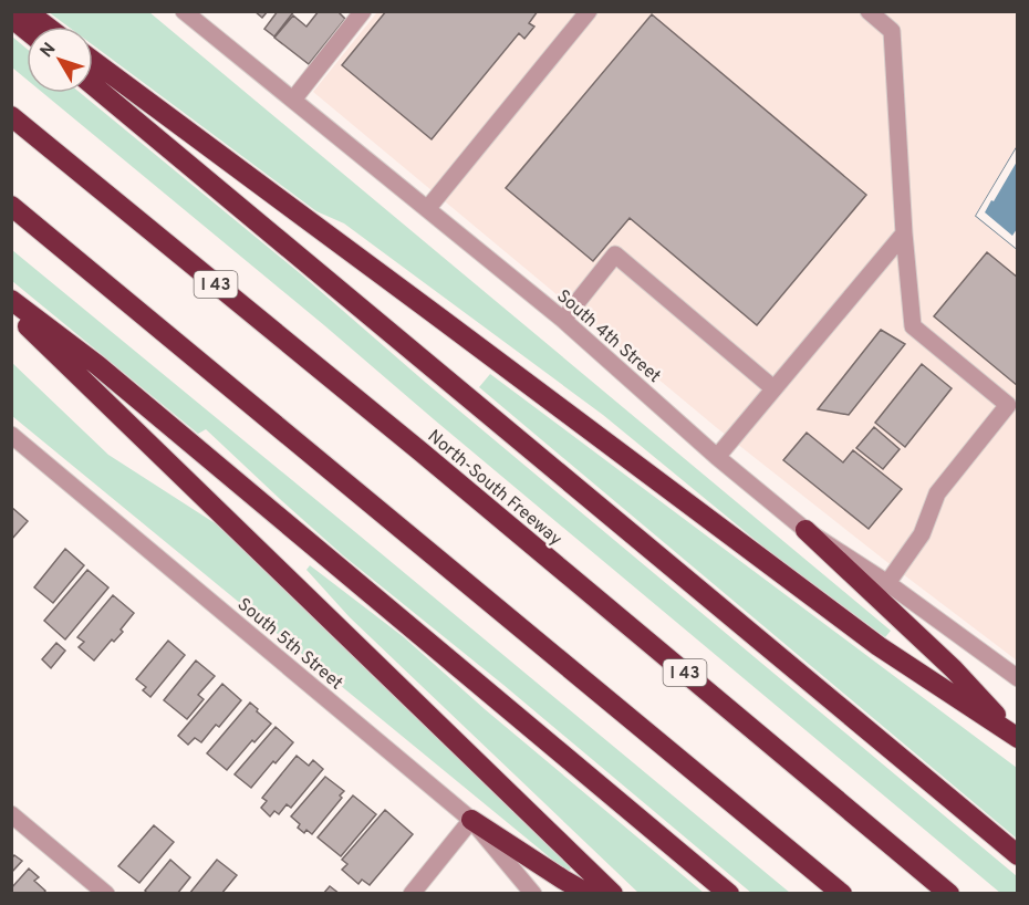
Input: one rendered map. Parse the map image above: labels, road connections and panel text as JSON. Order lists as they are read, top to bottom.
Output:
{
  "streets": {
    "highway": ["I 43", "North-South Freeway"],
    "street": ["South 4th Street", "South 5th Street"]
  },
  "north": "top left"
}
